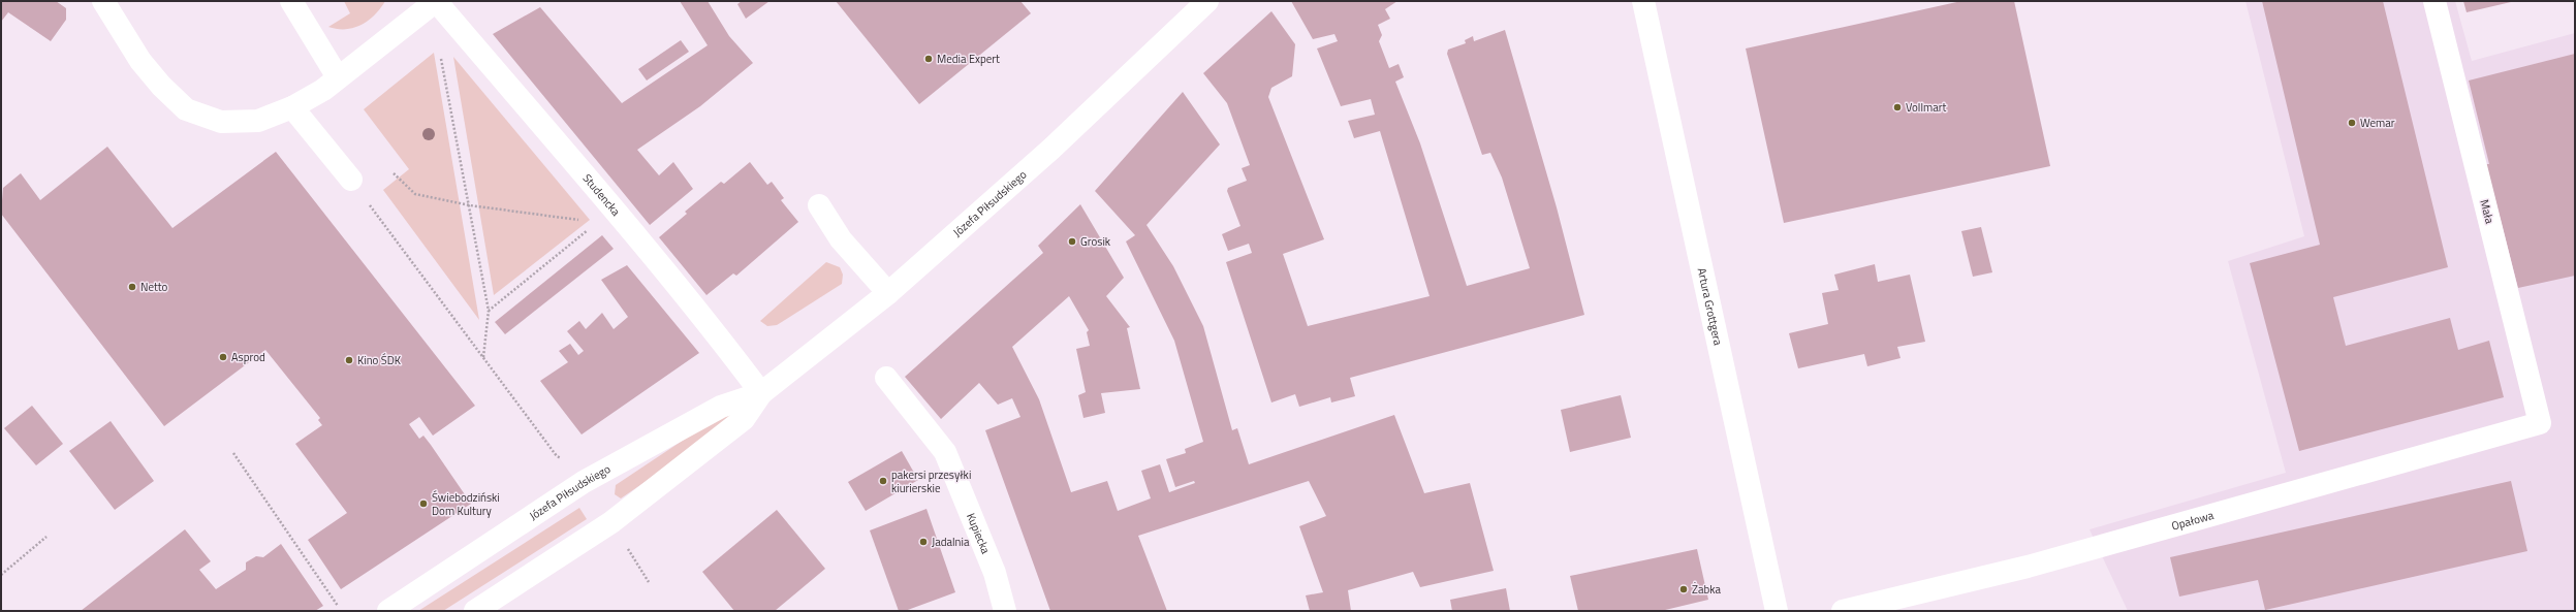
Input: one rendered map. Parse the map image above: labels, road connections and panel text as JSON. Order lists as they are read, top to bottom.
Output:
{
  "streets": {
    "street": [
      "Studencka",
      "Józefa Piłsudskiego",
      "Mała",
      "Artura Grottgera",
      "Opałowa",
      "Kupiecka"
    ]
  },
  "crossings": [
    ["Studencka", "Józefa Piłsudskiego"],
    ["Mała", "Opałowa"]
  ],
  "places": [
    "Media Expert",
    "Vollmart",
    "Wemar",
    "Grosik",
    "Netto",
    "Asprod",
    "Kino ŚDK",
    "pakersi przesyłki kiurierskie",
    "Świebodziński Dom Kultury",
    "Jadalnia",
    "Żabka"
  ]
}
